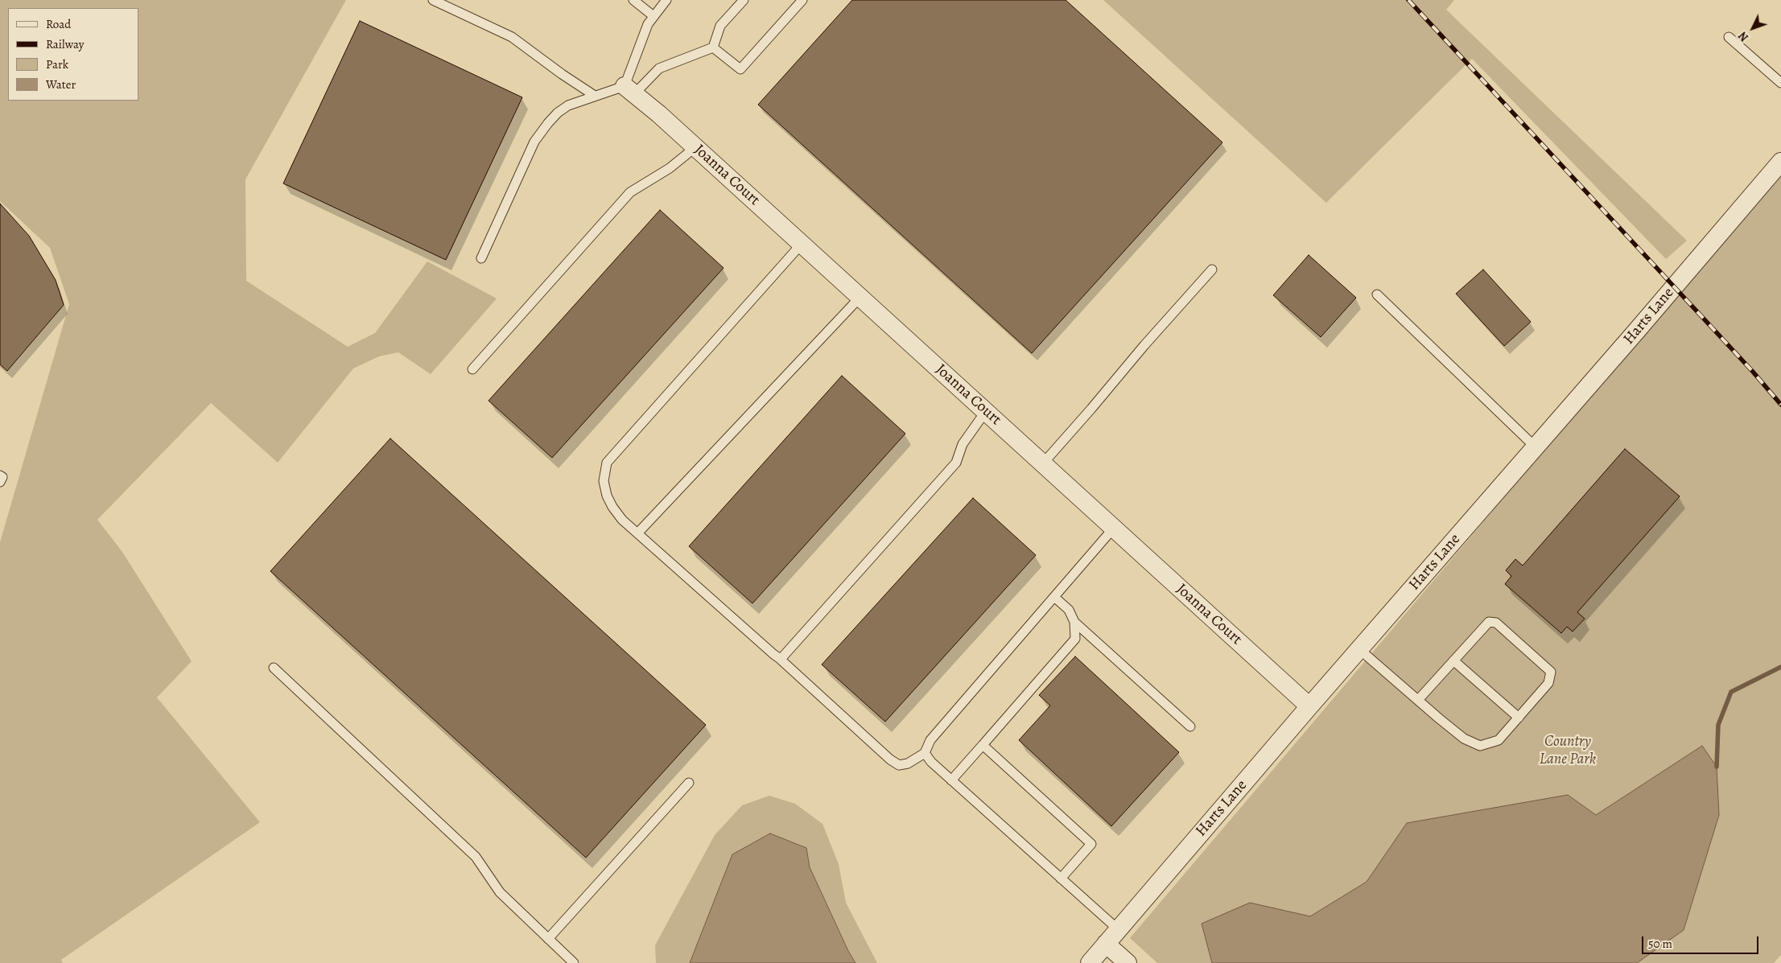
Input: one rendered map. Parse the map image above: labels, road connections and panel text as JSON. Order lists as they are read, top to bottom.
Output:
{
  "streets": {
    "street": ["Joanna Court", "Harts Lane"]
  },
  "crossings": [
    ["Joanna Court", "Harts Lane"]
  ],
  "parks": ["Country Lane Park"],
  "legend": [
    "Road",
    "Railway",
    "Park",
    "Water"
  ],
  "scale_bar": "50 m",
  "north": "bottom left"
}
